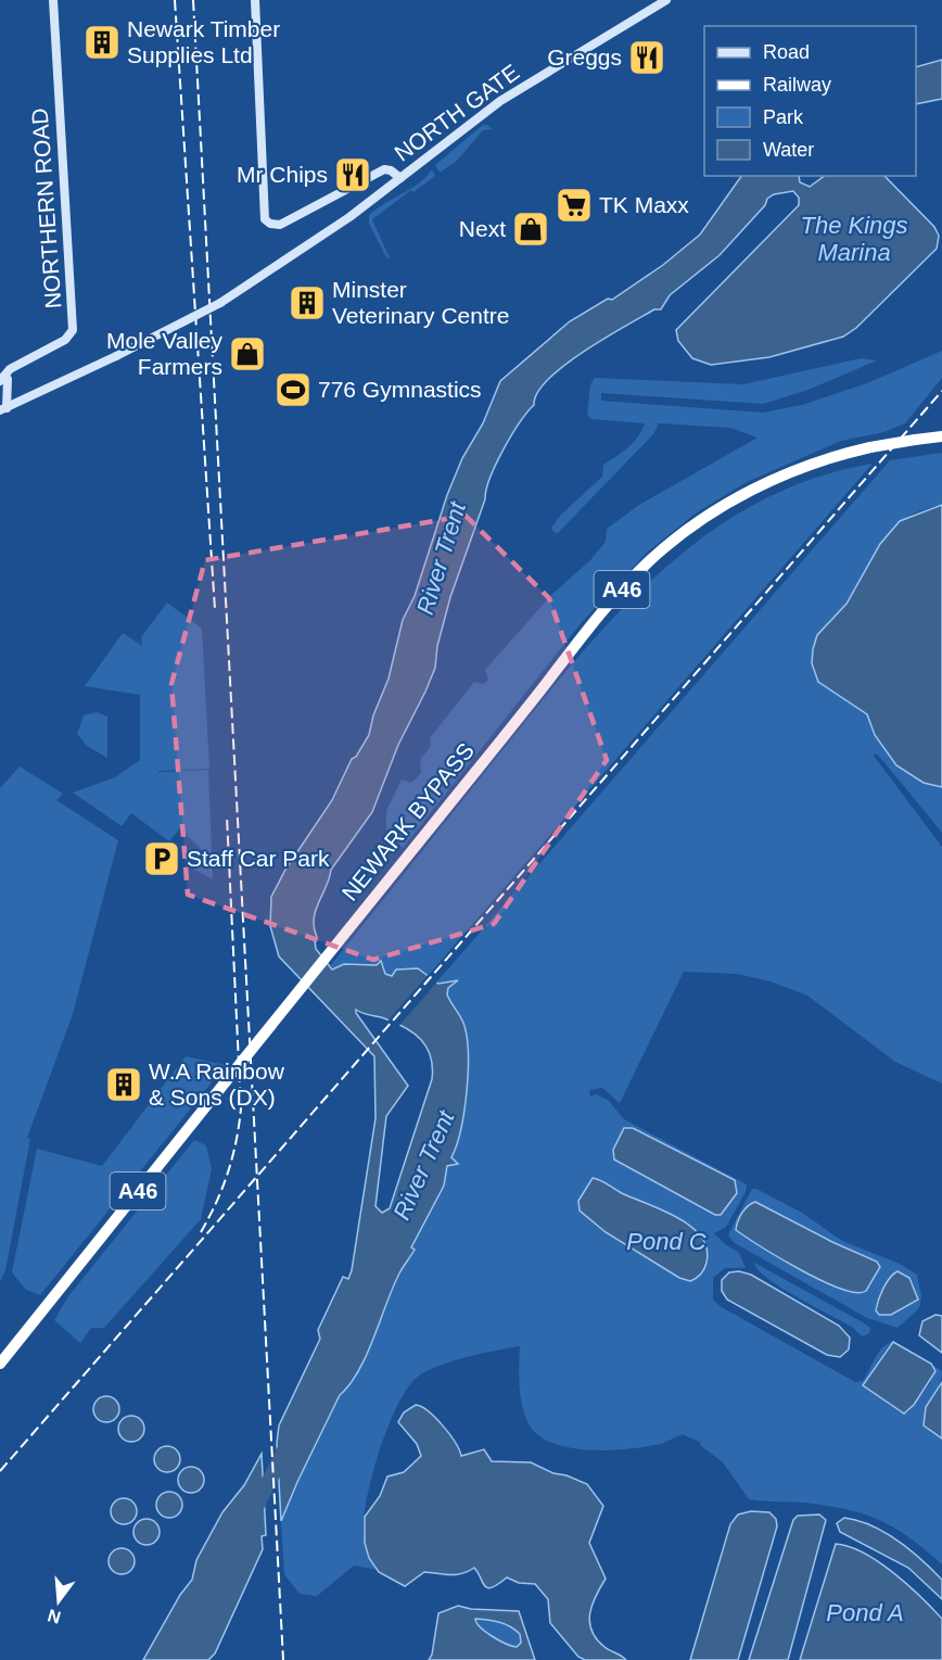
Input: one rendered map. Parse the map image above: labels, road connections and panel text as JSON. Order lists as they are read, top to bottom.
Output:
{
  "streets": {
    "highway": ["A46", "NEWARK BYPASS"],
    "street": ["NORTH GATE", "NORTHERN ROAD"]
  },
  "water": [
    "The Kings Marina",
    "River Trent",
    "Pond C",
    "Pond A"
  ],
  "places": {
    "building": ["Newark Timber Supplies Ltd", "Minster Veterinary Centre", "W.A Rainbow & Sons (DX)"],
    "restaurant": ["Greggs", "Mr Chips"],
    "supermarket": ["TK Maxx"],
    "shop": ["Next", "Mole Valley Farmers"],
    "sports": ["776 Gymnastics"],
    "parking": ["Staff Car Park"]
  },
  "legend": [
    "Road",
    "Railway",
    "Park",
    "Water"
  ],
  "north": "bottom"
}
